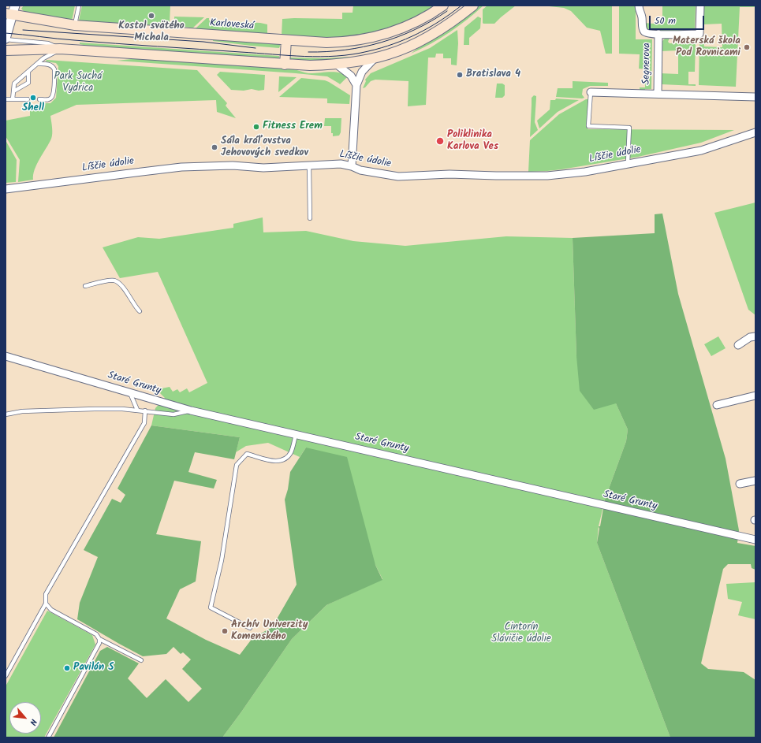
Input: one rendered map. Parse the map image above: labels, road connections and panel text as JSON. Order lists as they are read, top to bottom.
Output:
{
  "streets": {
    "main road": ["Karloveská"],
    "street": ["Segnerova", "Líščie údolie", "Staré Grunty"]
  },
  "parks": ["Park Suchá Vydrica", "Cintorín Slávičie údolie"],
  "places": [
    "Kostol svätého Michala",
    "Materská škola Pod Rovnicami",
    "Bratislava 4",
    "Shell",
    "Fitness Erem",
    "Poliklinika Karlova Ves",
    "Sála kráľovstva Jehovových svedkov",
    "Archív Univerzity Komenského",
    "Pavilón S"
  ],
  "scale_bar": "50 m",
  "north": "bottom right"
}
